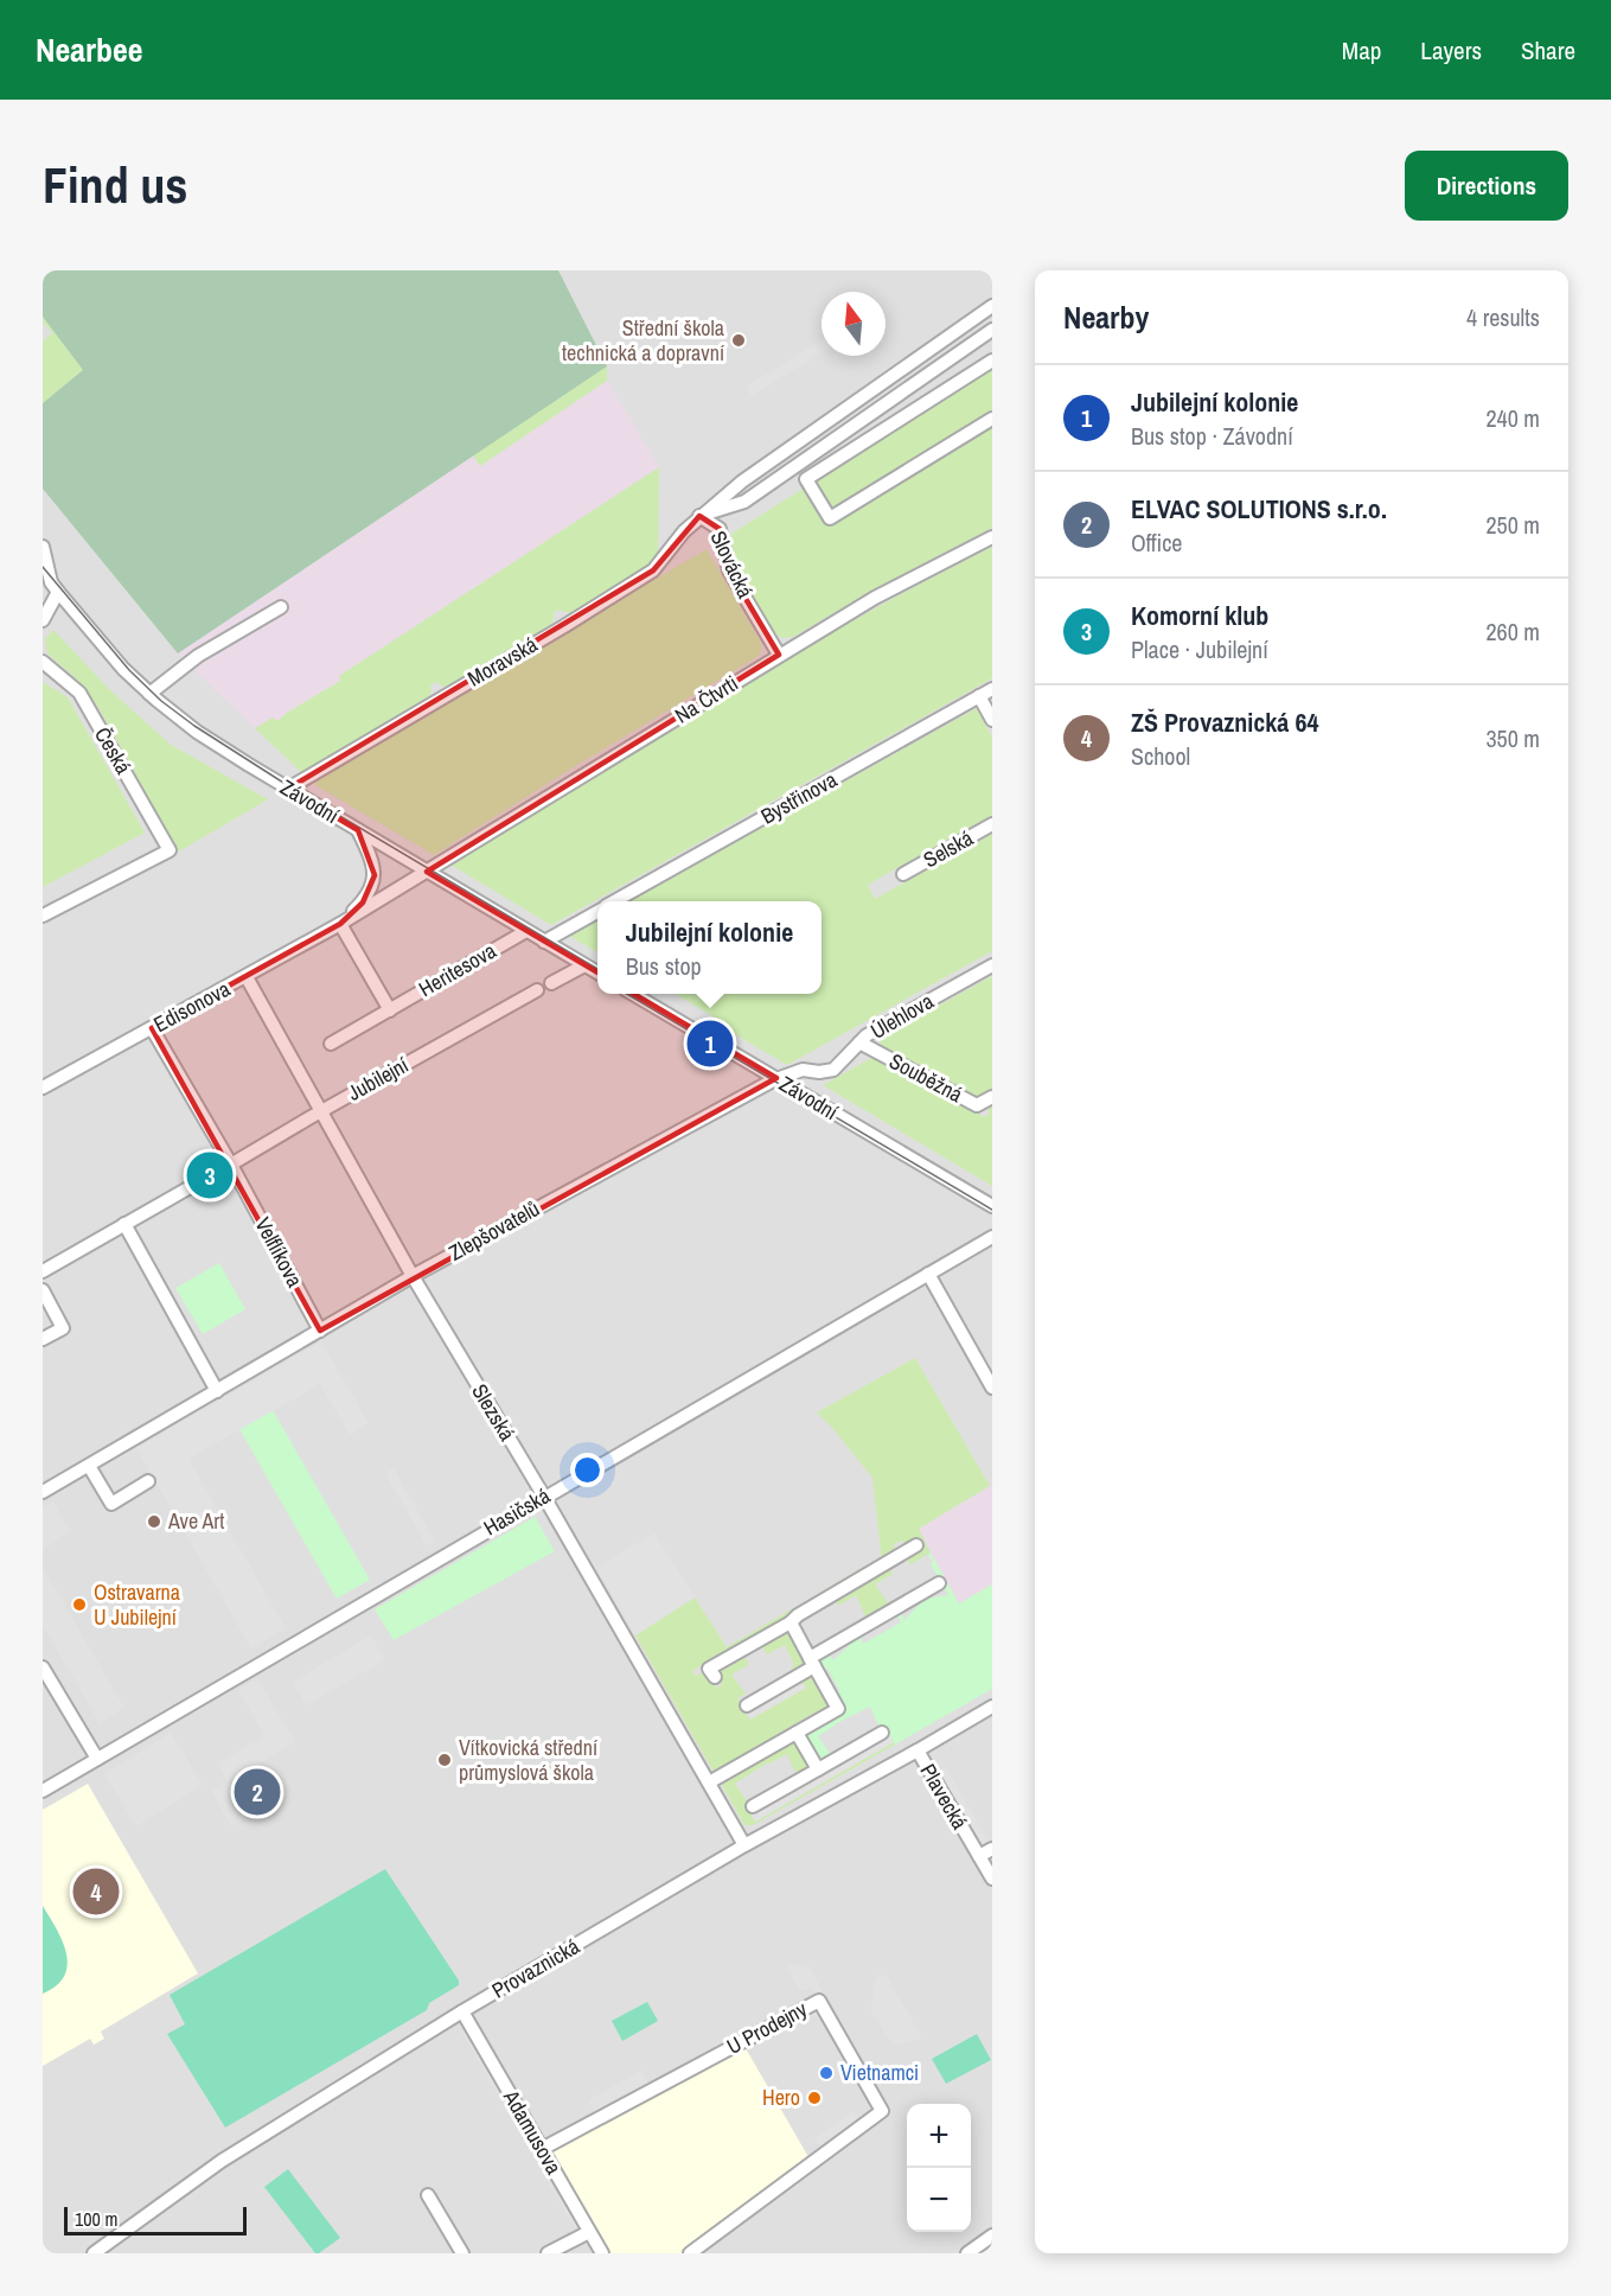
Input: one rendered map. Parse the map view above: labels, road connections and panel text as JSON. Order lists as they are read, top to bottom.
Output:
{
  "streets": {
    "street": [
      "Slovácká",
      "Moravská",
      "Na Čtvrti",
      "Česká",
      "Bystřinova",
      "Závodní",
      "Selská",
      "Heritesova",
      "Edisonova",
      "Úlehlova",
      "Souběžná",
      "Jubilejní",
      "Zlepšovatelů",
      "Velflíkova",
      "Slezská",
      "Hasičská",
      "Plavecká",
      "Provaznická",
      "U Prodejny",
      "Adamusova"
    ]
  },
  "crossings": [
    ["Slovácká", "Moravská"],
    ["Slovácká", "Na Čtvrti"],
    ["Moravská", "Závodní"],
    ["Na Čtvrti", "Závodní"],
    ["Na Čtvrti", "Edisonova"],
    ["Bystřinova", "Závodní"],
    ["Závodní", "Heritesova"],
    ["Závodní", "Edisonova"],
    ["Závodní", "Úlehlova"],
    ["Závodní", "Zlepšovatelů"],
    ["Edisonova", "Velflíkova"],
    ["Edisonova", "Slezská"],
    ["Úlehlova", "Souběžná"],
    ["Úlehlova", "Zlepšovatelů"],
    ["Jubilejní", "Velflíkova"],
    ["Jubilejní", "Slezská"],
    ["Zlepšovatelů", "Velflíkova"],
    ["Zlepšovatelů", "Slezská"],
    ["Slezská", "Hasičská"],
    ["Slezská", "Provaznická"],
    ["Plavecká", "Provaznická"],
    ["Provaznická", "Adamusova"],
    ["U Prodejny", "Adamusova"]
  ],
  "places": [
    "Střední škola technická a dopravní",
    "Ave Art",
    "Ostravarna U Jubilejní",
    "Vítkovická střední průmyslová škola",
    "Vietnamci",
    "Hero"
  ],
  "scale_bar": "100 m",
  "north": "top",
  "page": {
    "header": "Nearbee",
    "nav": ["Map", "Layers", "Share"],
    "buttons": "Directions",
    "title": "Find us",
    "heading": ["Nearby", "4 results"],
    "list": [
      {
        "mark": "1",
        "name": "Jubilejní kolonie",
        "note": "Bus stop · Závodní",
        "value": "240 m"
      },
      {
        "mark": "2",
        "name": "ELVAC SOLUTIONS s.r.o.",
        "note": "Office",
        "value": "250 m"
      },
      {
        "mark": "3",
        "name": "Komorní klub",
        "note": "Place · Jubilejní",
        "value": "260 m"
      },
      {
        "mark": "4",
        "name": "ZŠ Provaznická 64",
        "note": "School",
        "value": "350 m"
      }
    ],
    "popup": ["Jubilejní kolonie", "Bus stop"],
    "pins": [
      "1",
      "3",
      "2",
      "4"
    ],
    "map_buttons": ["+", "−"],
    "scale": "100 m"
  }
}
